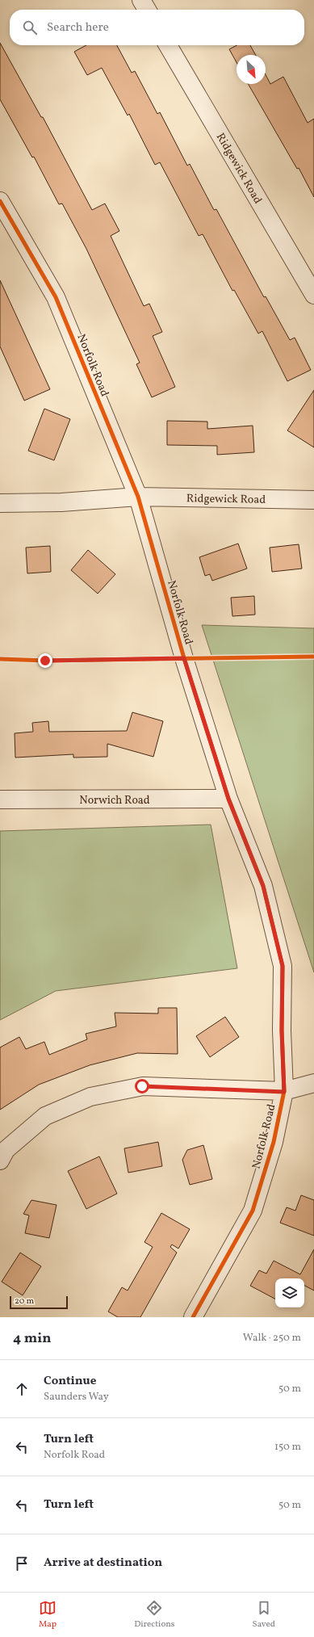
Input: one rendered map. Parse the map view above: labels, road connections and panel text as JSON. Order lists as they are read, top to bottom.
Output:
{
  "streets": {
    "street": ["Ridgewick Road", "Norfolk Road", "Norwich Road"]
  },
  "crossings": [
    ["Ridgewick Road", "Norfolk Road"],
    ["Norfolk Road", "Norwich Road"]
  ],
  "scale_bar": "20 m",
  "north": "bottom right",
  "page": {
    "search": "Search here",
    "scale": "20 m",
    "heading": ["4 min", "Walk · 250 m"],
    "list": [
      ["Continue", "Saunders Way", "50 m"],
      ["Turn left", "Norfolk Road", "150 m"],
      ["Turn left", "50 m"],
      "Arrive at destination"
    ],
    "nav": ["Map", "Directions", "Saved"]
  }
}
